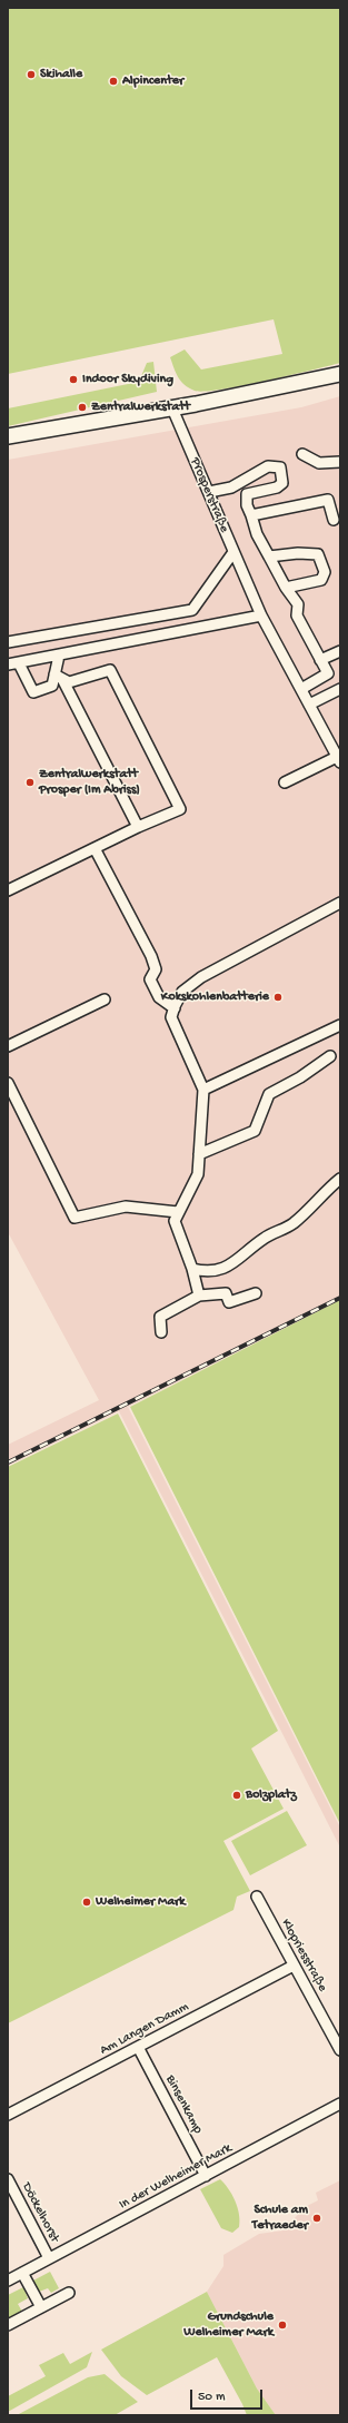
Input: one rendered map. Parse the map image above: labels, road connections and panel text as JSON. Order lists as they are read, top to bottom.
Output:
{
  "streets": {
    "street": [
      "Prosperstraße",
      "Klopriesstraße",
      "Am Langen Damm",
      "Binsenkamp",
      "In der Welheimer Mark",
      "Döckelhorst"
    ]
  },
  "crossings": [
    ["Klopriesstraße", "Am Langen Damm"],
    ["Am Langen Damm", "Binsenkamp"],
    ["Binsenkamp", "In der Welheimer Mark"],
    ["In der Welheimer Mark", "Döckelhorst"]
  ],
  "places": [
    "Skihalle",
    "Alpincenter",
    "Indoor Skydiving",
    "Zentralwerkstatt",
    "Zentralwerkstatt Prosper (Im Abriss)",
    "Kokskohlenbatterie",
    "Bolzplatz",
    "Welheimer Mark",
    "Schule am Tetraeder",
    "Grundschule Welheimer Mark"
  ],
  "scale_bar": "50 m"
}
